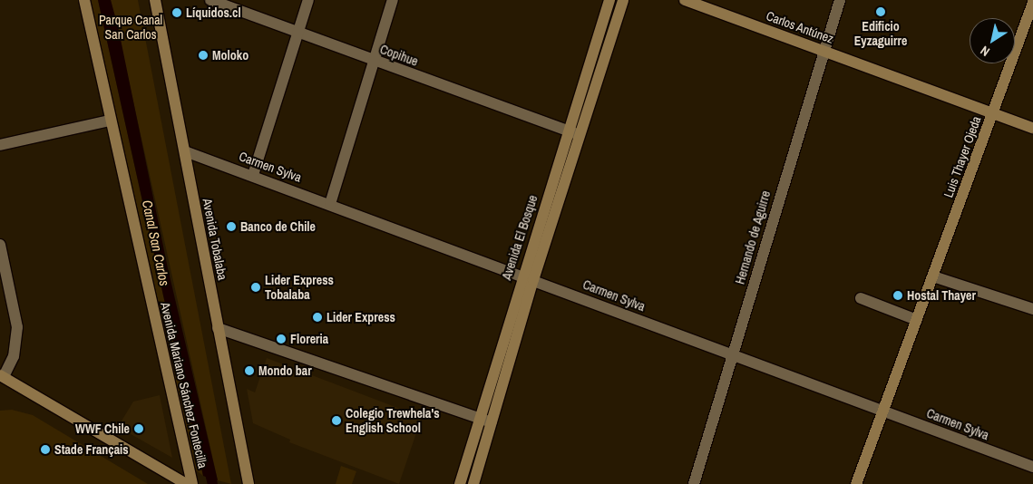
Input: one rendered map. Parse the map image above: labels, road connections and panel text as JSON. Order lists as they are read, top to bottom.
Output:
{
  "streets": {
    "street": [
      "Carlos Antúnez",
      "Copihue",
      "Luis Thayer Ojeda",
      "Carmen Sylva",
      "Avenida El Bosque",
      "Hernando de Aguirre",
      "Avenida Tobalaba",
      "Avenida Mariano Sánchez Fontecilla"
    ]
  },
  "crossings": [
    ["Carlos Antúnez", "Luis Thayer Ojeda"],
    ["Carlos Antúnez", "Hernando de Aguirre"],
    ["Copihue", "Avenida El Bosque"],
    ["Luis Thayer Ojeda", "Carmen Sylva"],
    ["Carmen Sylva", "Avenida El Bosque"],
    ["Carmen Sylva", "Hernando de Aguirre"],
    ["Carmen Sylva", "Avenida Tobalaba"]
  ],
  "water": ["Canal San Carlos"],
  "parks": ["Parque Canal San Carlos"],
  "places": [
    "Edificio Eyzaguirre",
    "Líquidos.cl",
    "Moloko",
    "Banco de Chile",
    "Lider Express Tobalaba",
    "Hostal Thayer",
    "Lider Express",
    "Floreria",
    "Mondo bar",
    "Colegio Trewhela's English School",
    "WWF Chile",
    "Stade Français"
  ],
  "north": "bottom left"
}
